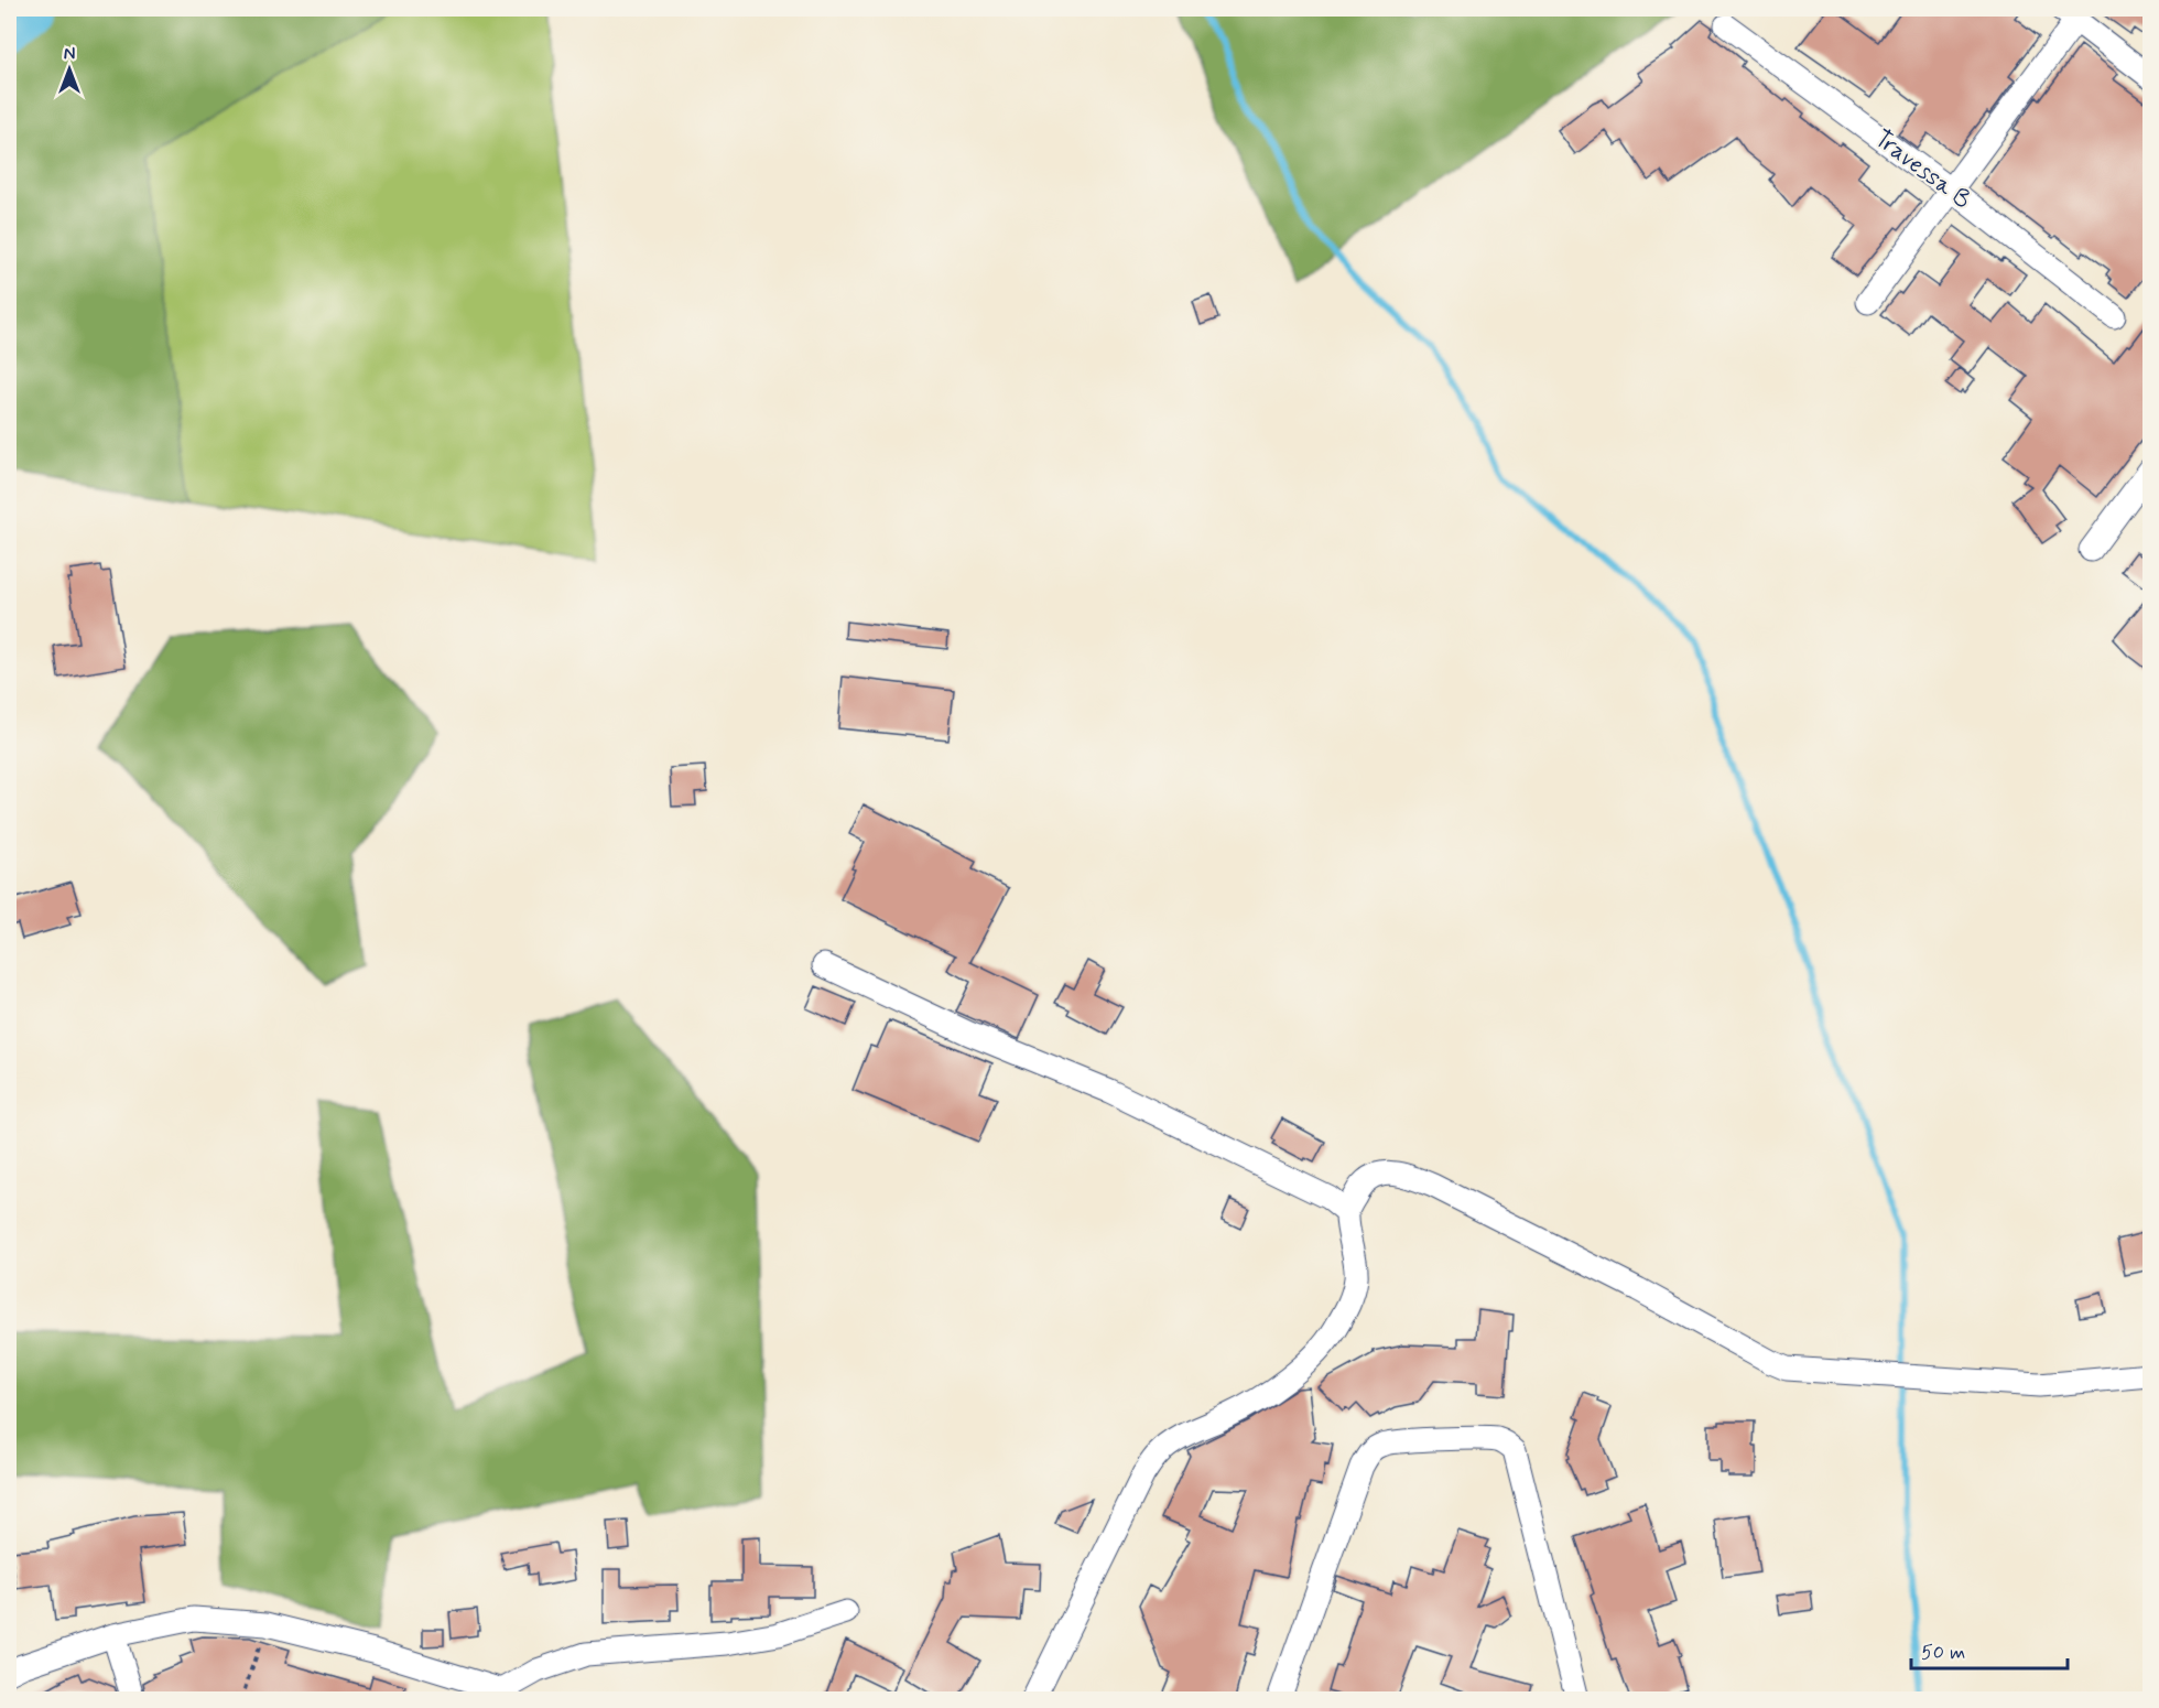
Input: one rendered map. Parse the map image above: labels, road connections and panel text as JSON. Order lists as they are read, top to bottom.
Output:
{
  "streets": {
    "street": ["Travessa B"]
  },
  "scale_bar": "50 m",
  "north": "top"
}
